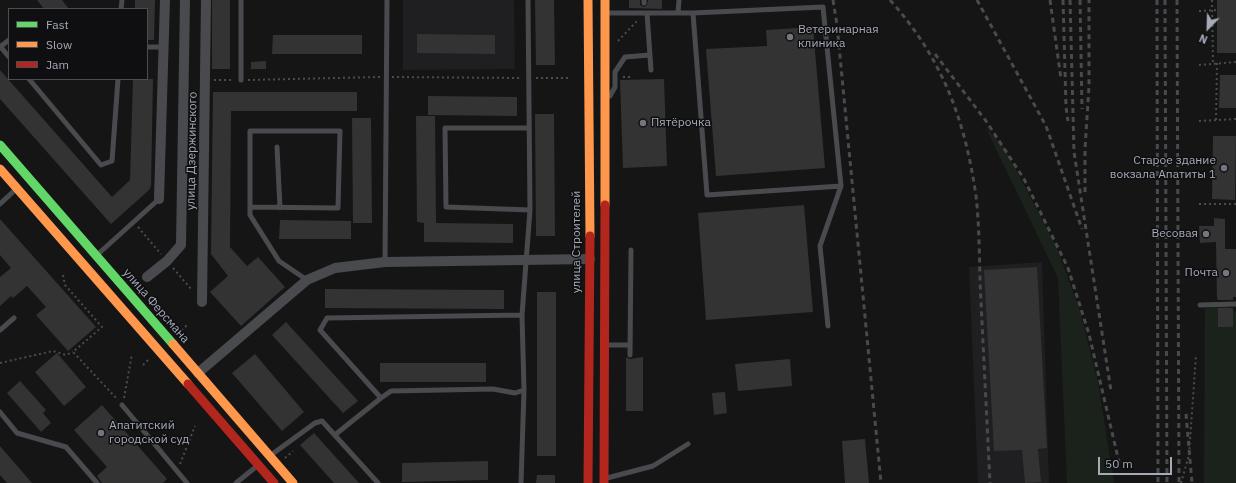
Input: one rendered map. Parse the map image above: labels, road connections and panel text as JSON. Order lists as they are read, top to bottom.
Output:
{
  "streets": {
    "main road": ["улица Строителей", "улица Ферсмана"],
    "street": ["улица Дзержинского"]
  },
  "places": [
    "Ветеринарная клиника",
    "Пятёрочка",
    "Старое здание вокзала Апатиты 1",
    "Весовая",
    "Почта",
    "Апатитский городской суд"
  ],
  "legend": ["Fast", "Slow", "Jam"],
  "scale_bar": "50 m",
  "north": "bottom left"
}
